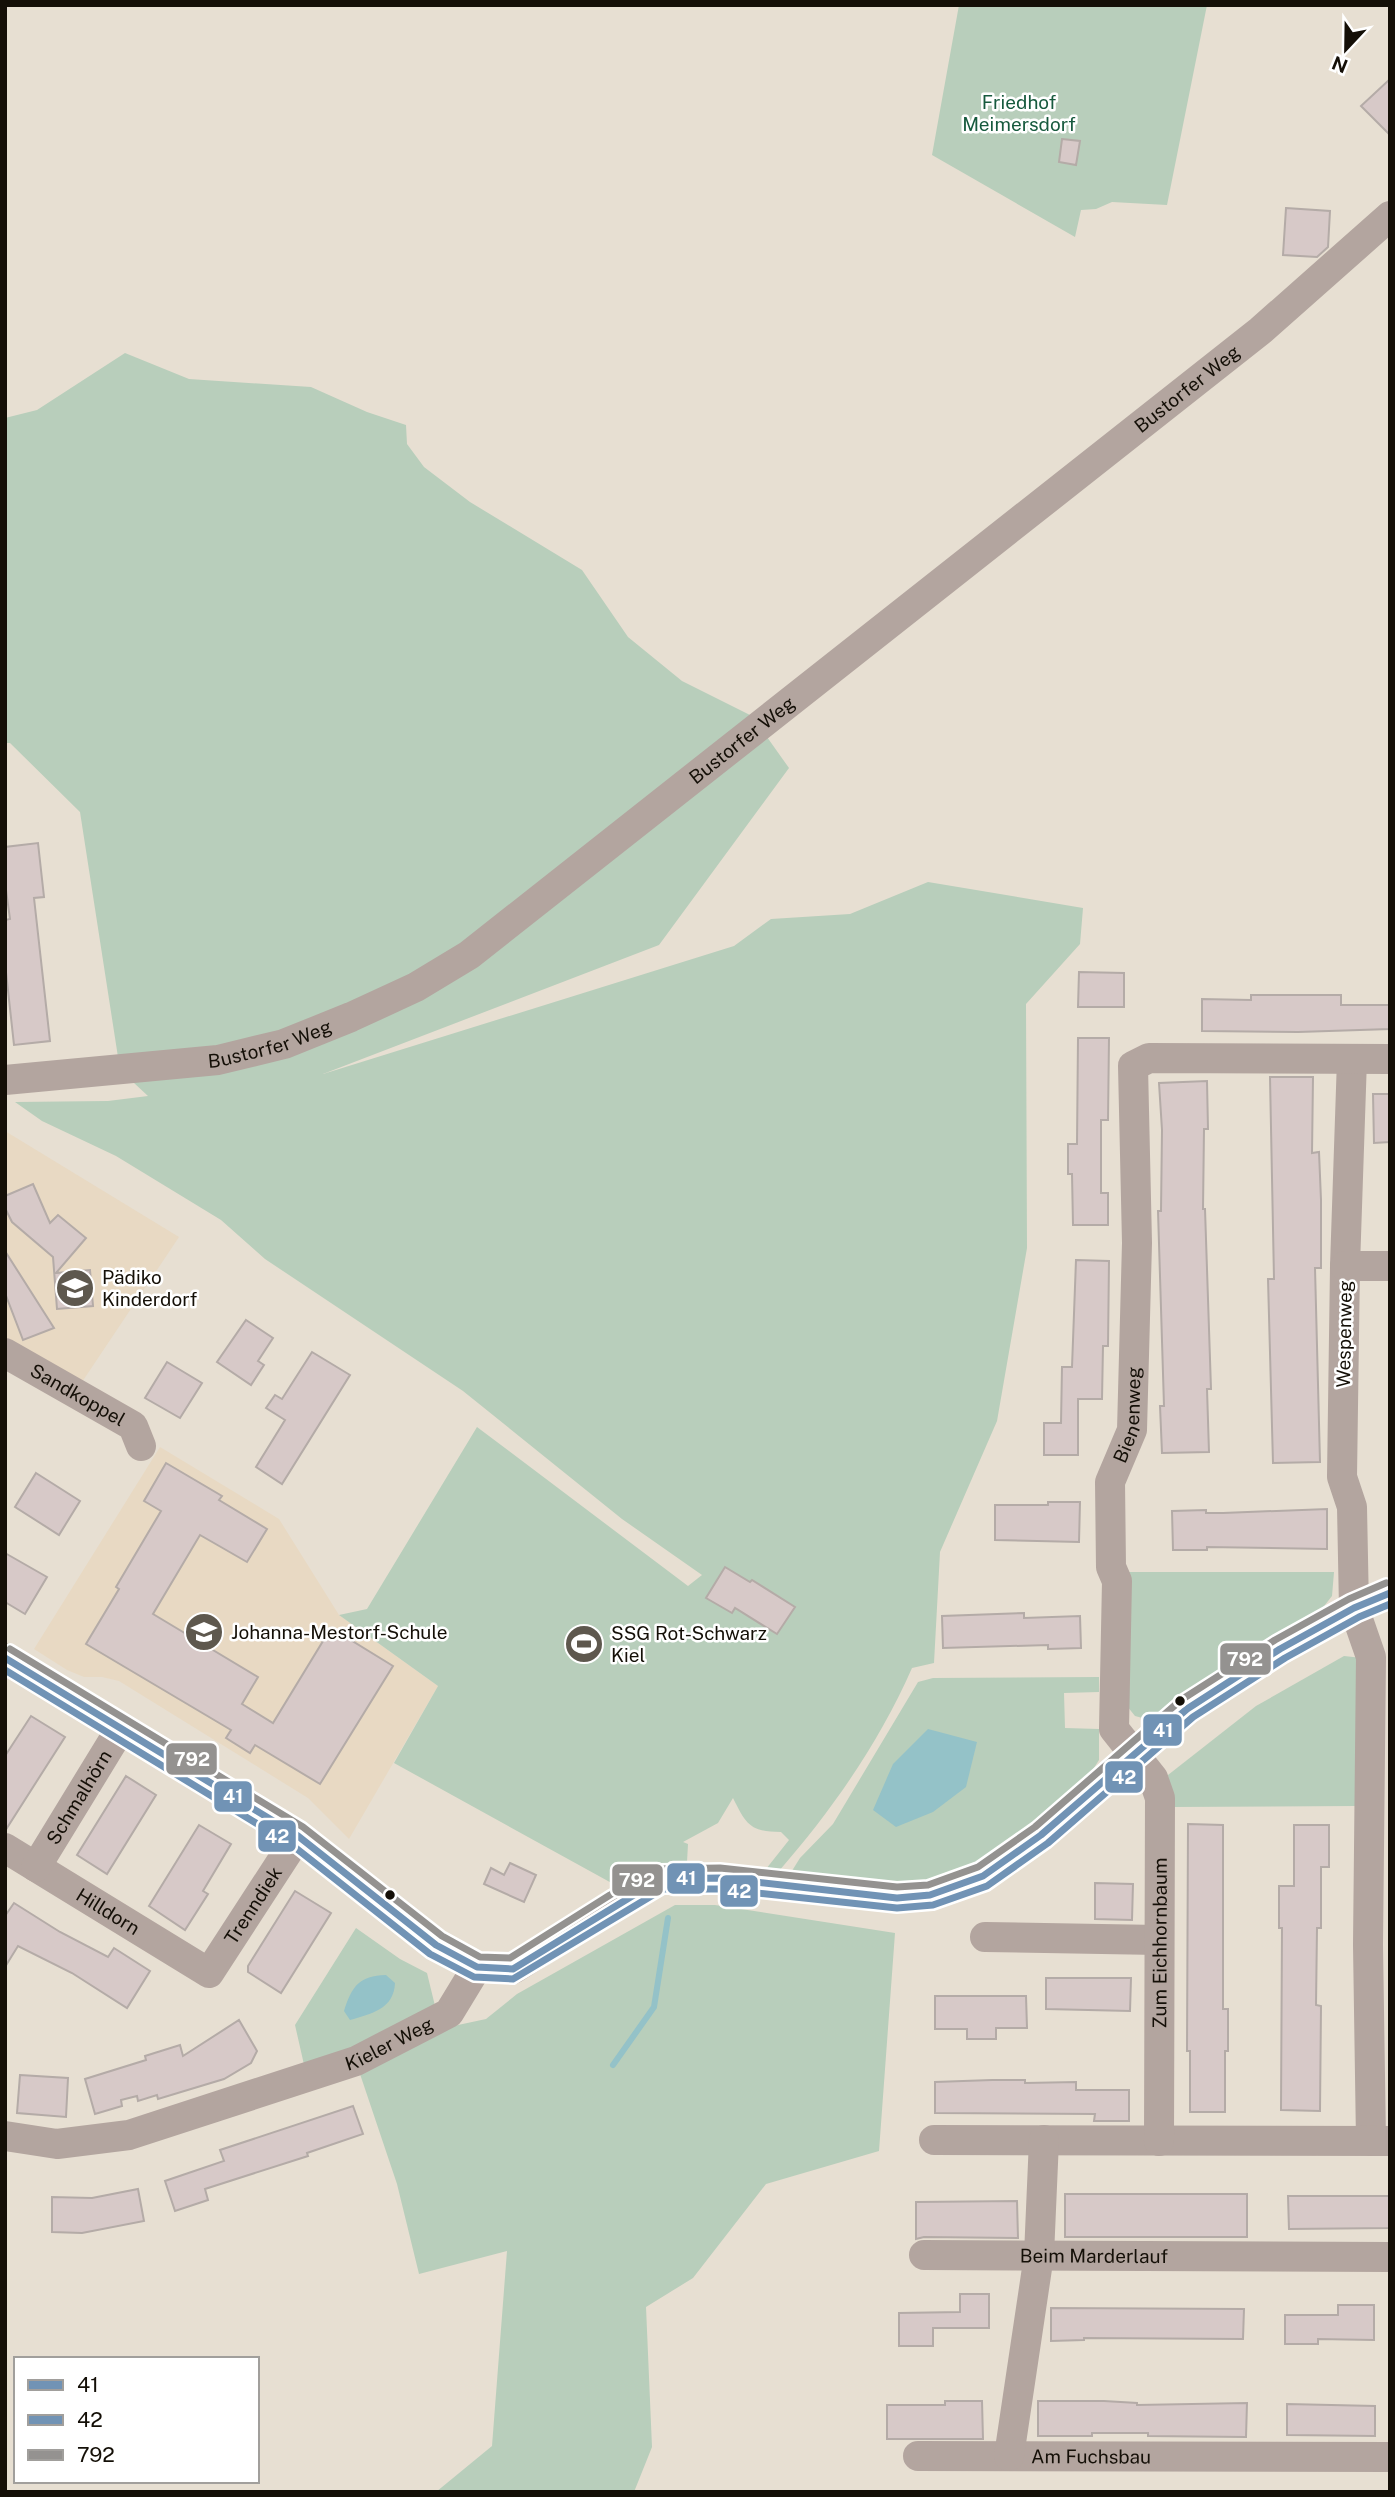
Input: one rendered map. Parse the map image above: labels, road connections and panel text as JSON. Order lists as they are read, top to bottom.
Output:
{
  "streets": {
    "street": [
      "Bustorfer Weg",
      "Wespenweg",
      "Sandkoppel",
      "Bienenweg",
      "Schmalhörn",
      "Trenndiek",
      "Hilldorn",
      "Zum Eichhornbaum",
      "Kieler Weg",
      "Beim Marderlauf",
      "Am Fuchsbau"
    ]
  },
  "crossings": [
    ["Wespenweg", "Bienenweg"],
    ["Bienenweg", "Zum Eichhornbaum"],
    ["Schmalhörn", "Hilldorn"],
    ["Trenndiek", "Hilldorn"]
  ],
  "parks": ["Friedhof Meimersdorf"],
  "places": {
    "school or university": ["Pädiko Kinderdorf", "Johanna-Mestorf-Schule"],
    "sports": ["SSG Rot-Schwarz Kiel"]
  },
  "lines": ["transit line 792", "transit line 41", "transit line 42"],
  "legend": ["41", "42", "792"],
  "north": "bottom"
}
